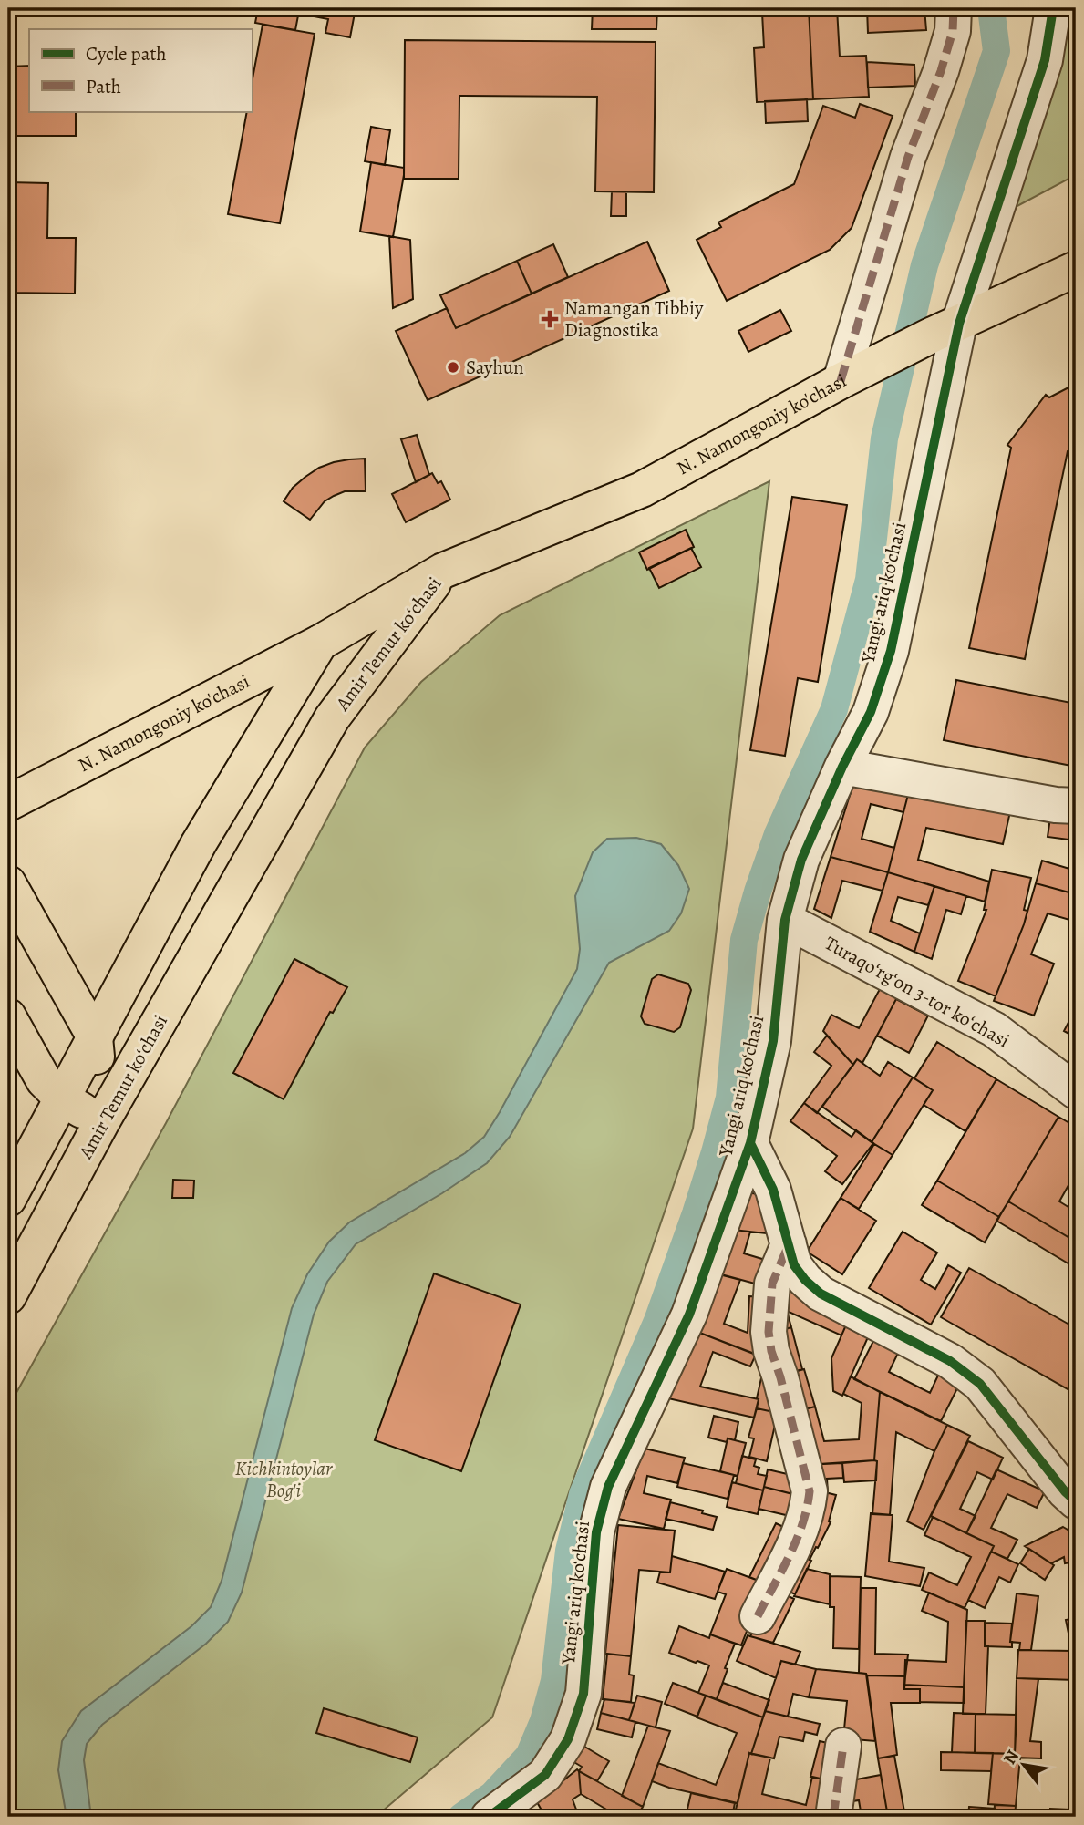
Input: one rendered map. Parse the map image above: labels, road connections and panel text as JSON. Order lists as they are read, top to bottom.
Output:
{
  "streets": {
    "main road": ["N. Namongoniy ko'chasi", "Amir Temur koʻchasi"],
    "street": ["Yangi ariq ko‘chasi", "Turaqoʻrgʻon 3-tor koʻchasi"]
  },
  "crossings": [
    ["N. Namongoniy ko'chasi", "Yangi ariq ko‘chasi"],
    ["N. Namongoniy ko'chasi", "Amir Temur koʻchasi"],
    ["Yangi ariq ko‘chasi", "Turaqoʻrgʻon 3-tor koʻchasi"]
  ],
  "parks": ["Kichkintoylar Bog'i"],
  "places": {
    "health": ["Namangan Tibbiy Diagnostika"],
    "other": ["Sayhun"]
  },
  "legend": ["Cycle path", "Path"],
  "north": "top left"
}
